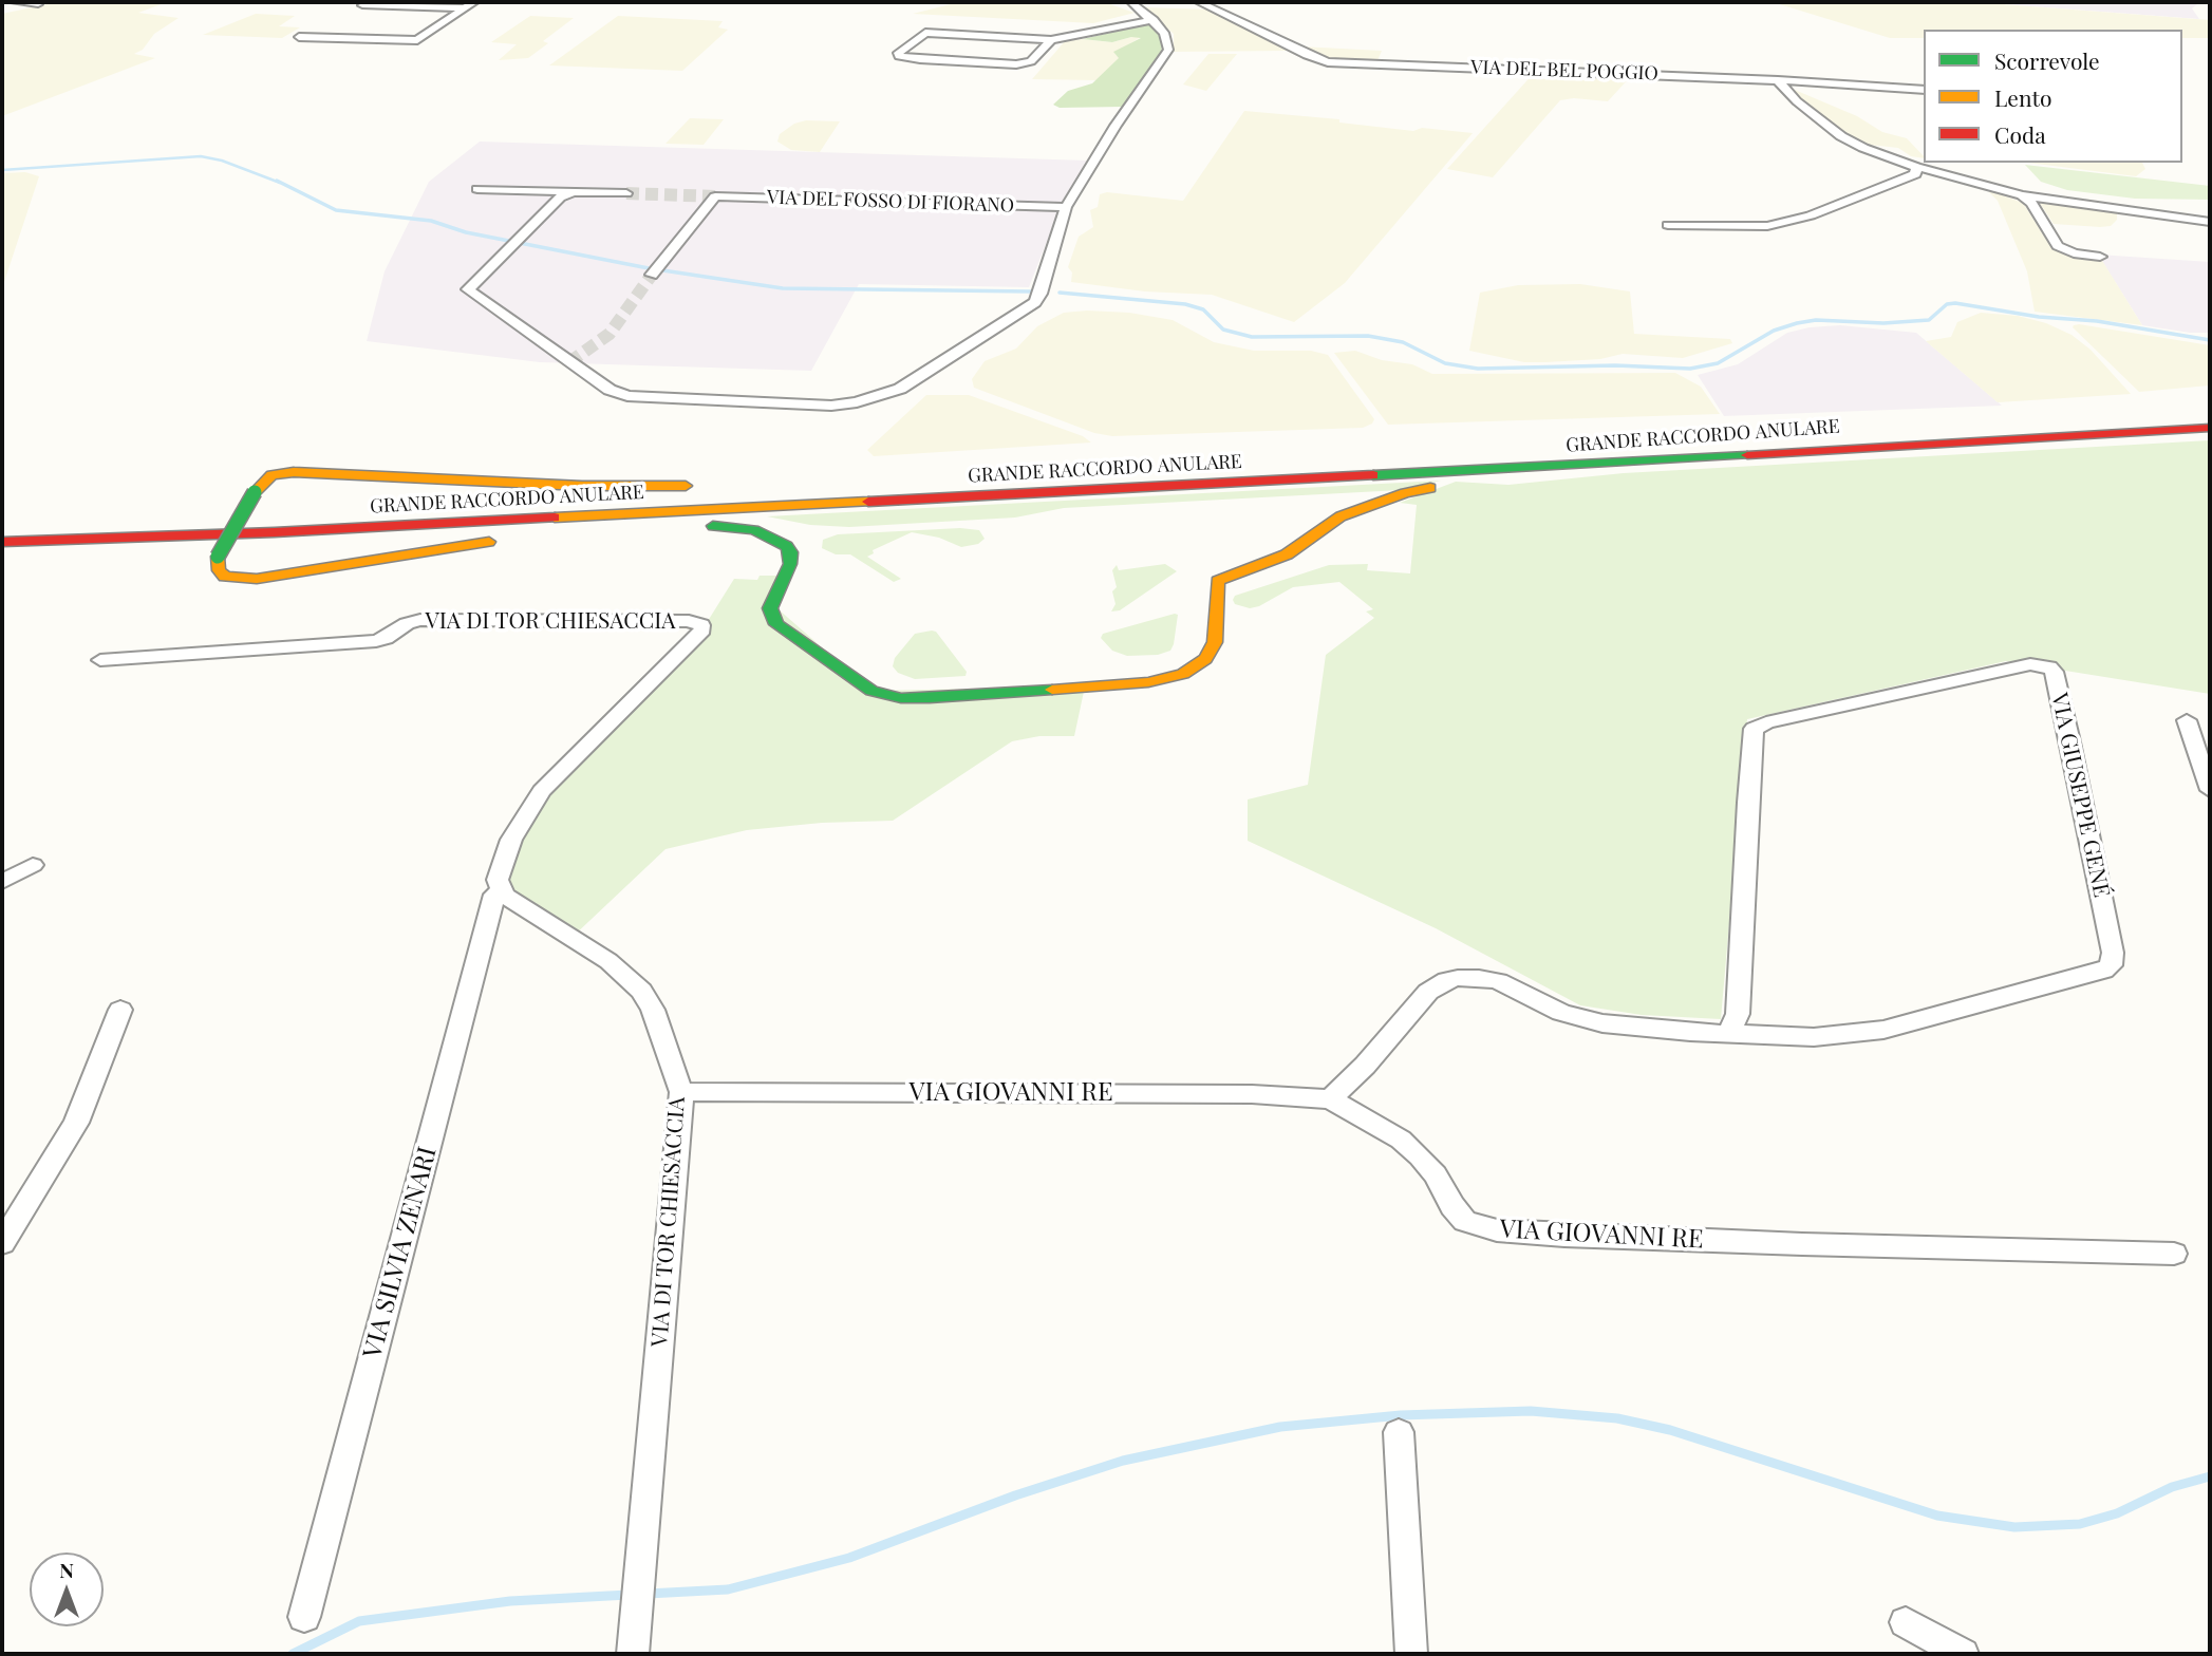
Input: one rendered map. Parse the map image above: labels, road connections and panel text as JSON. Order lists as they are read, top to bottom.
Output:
{
  "streets": {
    "highway": ["GRANDE RACCORDO ANULARE"],
    "street": [
      "VIA DEL BEL POGGIO",
      "VIA DEL FOSSO DI FIORANO",
      "VIA DI TOR CHIESACCIA",
      "VIA GIUSEPPE GENÉ",
      "VIA GIOVANNI RE",
      "VIA SILVIA ZENARI"
    ]
  },
  "crossings": [
    ["VIA DI TOR CHIESACCIA", "VIA GIOVANNI RE"],
    ["VIA DI TOR CHIESACCIA", "VIA SILVIA ZENARI"],
    ["VIA GIUSEPPE GENÉ", "VIA GIOVANNI RE"]
  ],
  "legend": ["Scorrevole", "Lento", "Coda"],
  "north": "top"
}
